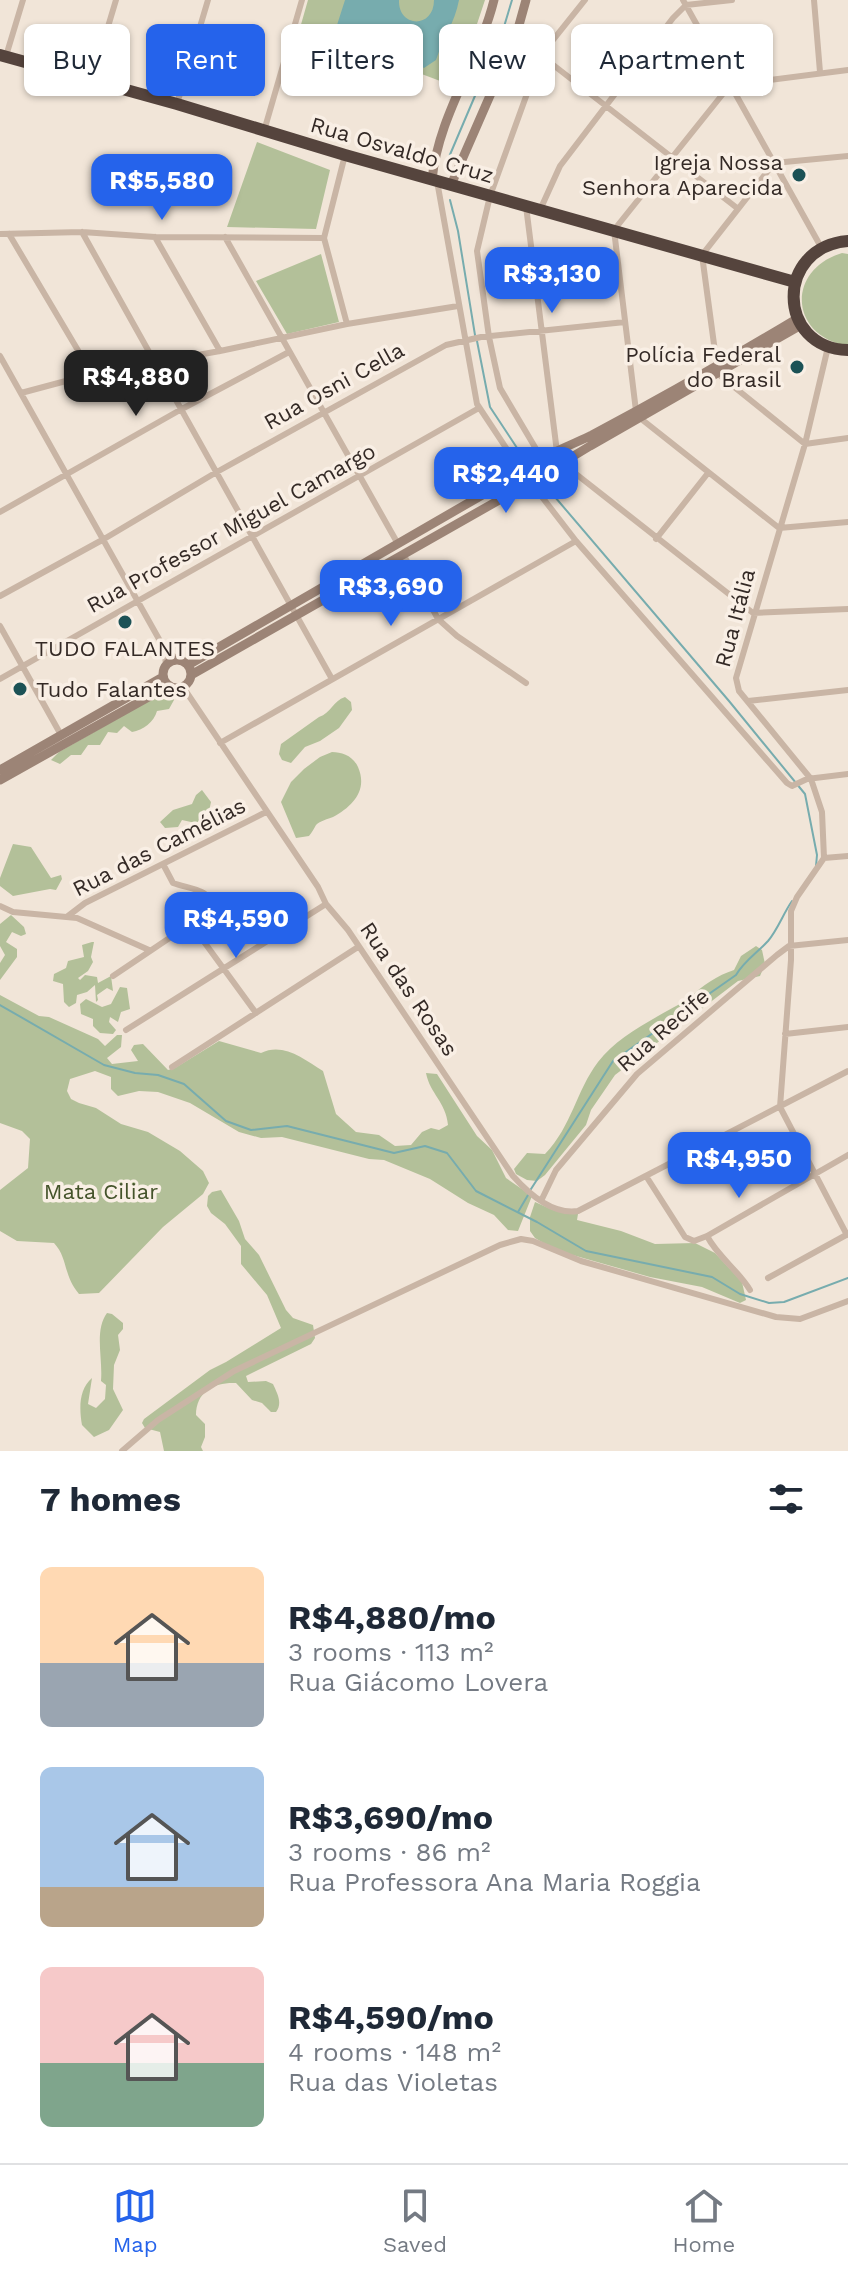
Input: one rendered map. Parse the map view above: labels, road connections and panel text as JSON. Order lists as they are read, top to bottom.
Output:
{
  "streets": {
    "highway": ["Rua Osvaldo Cruz"],
    "street": [
      "Rua Osni Cella",
      "Rua Professor Miguel Camargo",
      "Rua Itália",
      "Rua das Camélias",
      "Rua das Rosas",
      "Rua Recife"
    ]
  },
  "crossings": [
    ["Rua das Camélias", "Rua das Rosas"],
    ["Rua das Rosas", "Rua Recife"]
  ],
  "parks": ["Mata Ciliar"],
  "places": [
    "Igreja Nossa Senhora Aparecida",
    "Polícia Federal do Brasil",
    "TUDO FALANTES",
    "Tudo Falantes"
  ],
  "page": {
    "chip": [
      "Buy",
      "Rent",
      "Filters",
      "New",
      "Apartment"
    ],
    "price": [
      "R$5,580",
      "R$3,130",
      "R$4,880",
      "R$2,440",
      "R$3,690",
      "R$4,590",
      "R$4,950"
    ],
    "heading": "7 homes",
    "list": [
      {
        "name": "R$4,880/mo",
        "note": "3 rooms · 113 m² · Rua Giácomo Lovera"
      },
      {
        "name": "R$3,690/mo",
        "note": "3 rooms · 86 m² · Rua Professora Ana Maria Roggia"
      },
      {
        "name": "R$4,590/mo",
        "note": "4 rooms · 148 m² · Rua das Violetas"
      }
    ],
    "tabs": ["Map", "Saved", "Home"]
  }
}
